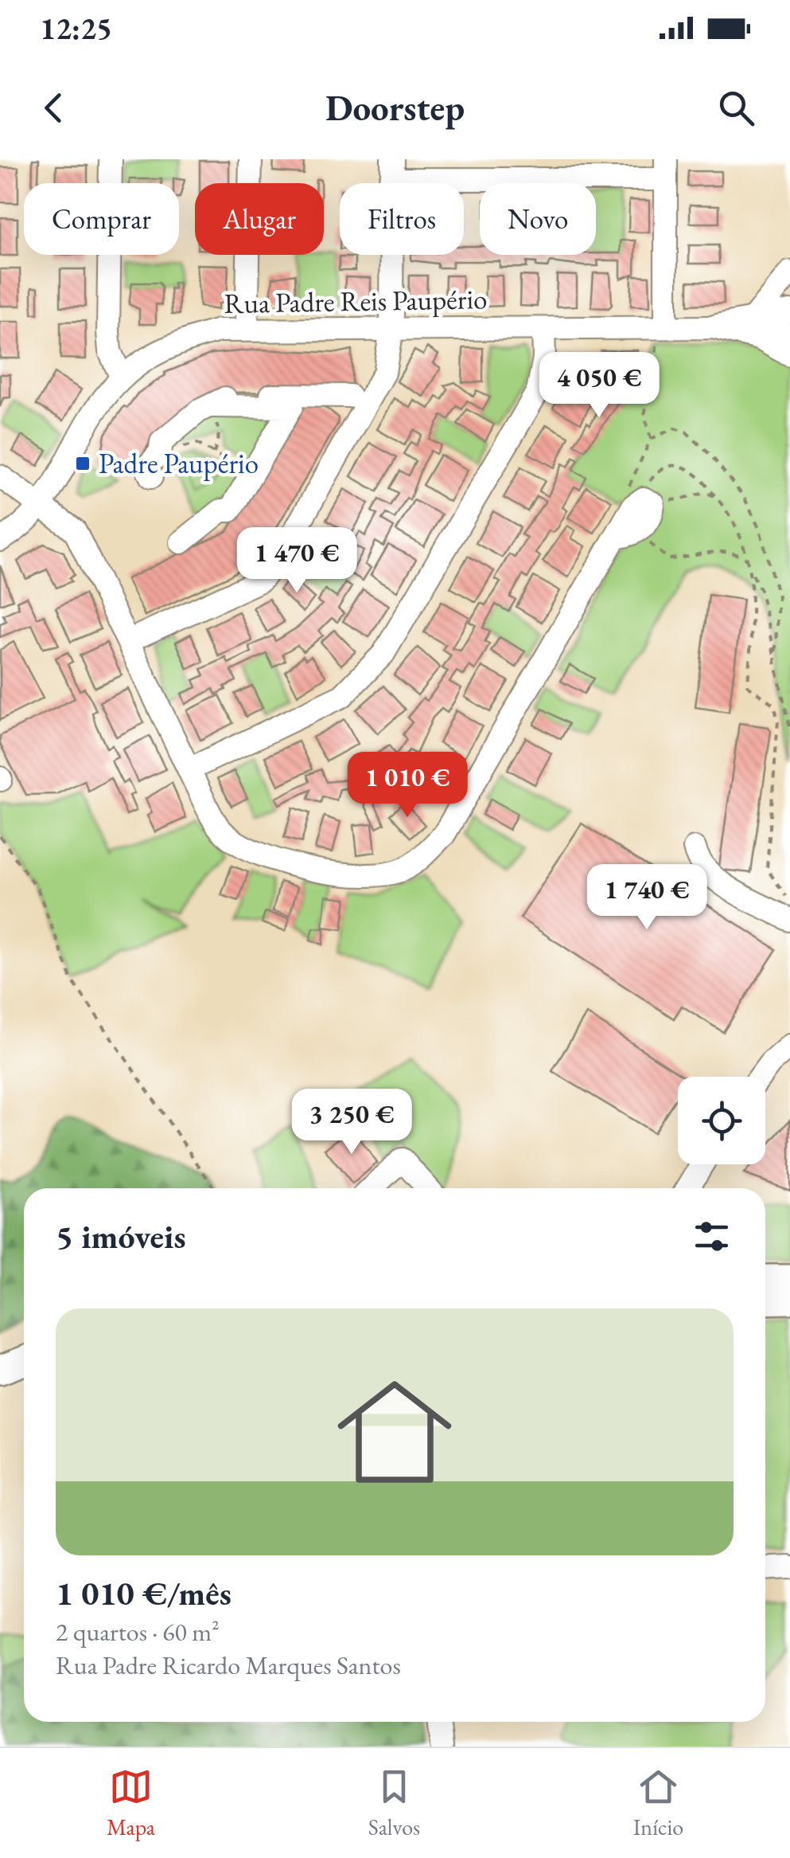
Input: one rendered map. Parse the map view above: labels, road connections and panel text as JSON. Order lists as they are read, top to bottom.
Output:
{
  "streets": {
    "street": ["Rua Padre Reis Paupério"]
  },
  "places": {
    "transit": ["Padre Paupério"]
  },
  "page": {
    "status": "12:25",
    "header": "Doorstep",
    "chip": [
      "Comprar",
      "Alugar",
      "Filtros",
      "Novo"
    ],
    "price": [
      "4 050 €",
      "1 470 €",
      "1 010 €",
      "1 740 €",
      "3 250 €"
    ],
    "heading": "5 imóveis",
    "list": [
      {
        "name": "1 010 €/mês",
        "note": "2 quartos · 60 m² · Rua Padre Ricardo Marques Santos"
      }
    ],
    "tabs": ["Mapa", "Salvos", "Início"]
  }
}
